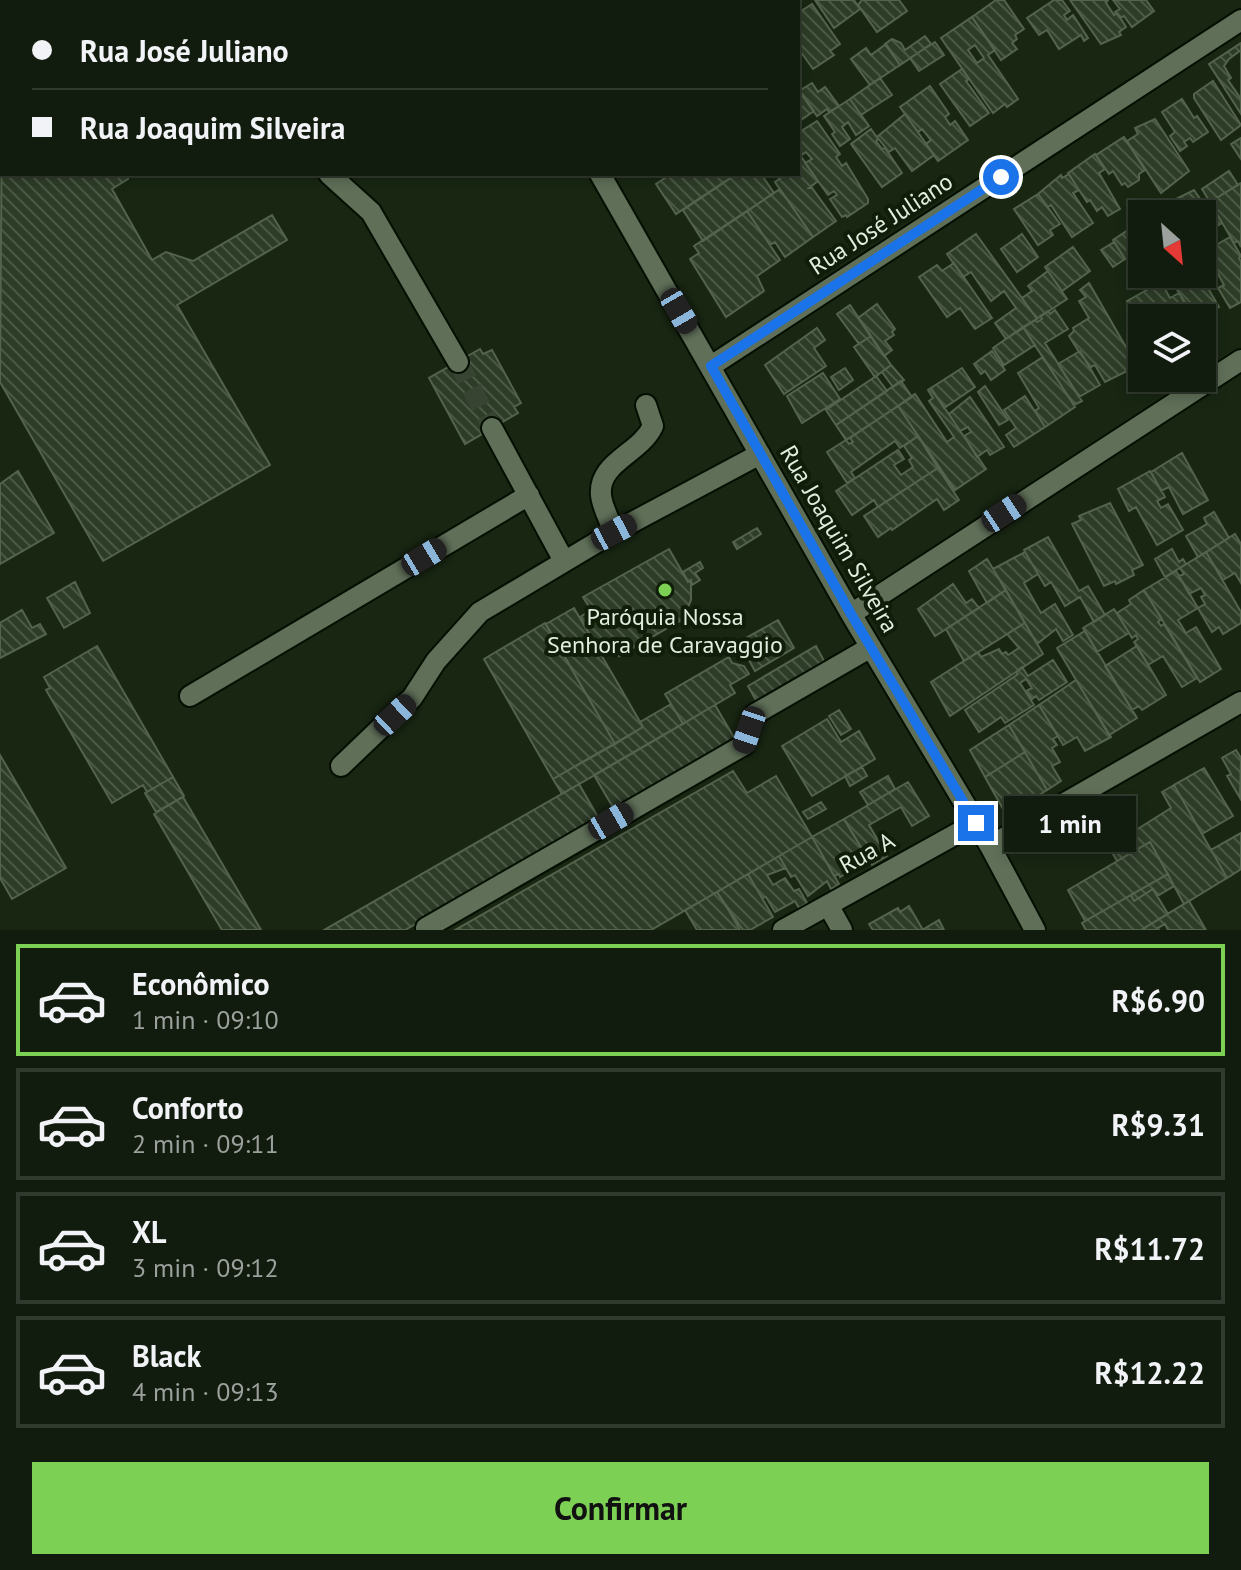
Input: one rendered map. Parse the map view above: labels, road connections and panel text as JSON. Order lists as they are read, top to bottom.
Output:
{
  "streets": {
    "street": ["Rua José Juliano", "Rua Joaquim Silveira", "Rua A"]
  },
  "crossings": [
    ["Rua José Juliano", "Rua Joaquim Silveira"],
    ["Rua Joaquim Silveira", "Rua A"]
  ],
  "places": ["Paróquia Nossa Senhora de Caravaggio"],
  "north": "bottom right",
  "page": {
    "banner": ["Rua José Juliano", "Rua Joaquim Silveira"],
    "bubble": "1 min",
    "list": [
      {
        "name": "Econômico",
        "note": "1 min · 09:10",
        "value": "R$6.90"
      },
      {
        "name": "Conforto",
        "note": "2 min · 09:11",
        "value": "R$9.31"
      },
      {
        "name": "XL",
        "note": "3 min · 09:12",
        "value": "R$11.72"
      },
      {
        "name": "Black",
        "note": "4 min · 09:13",
        "value": "R$12.22"
      }
    ],
    "buttons": "Confirmar"
  }
}
